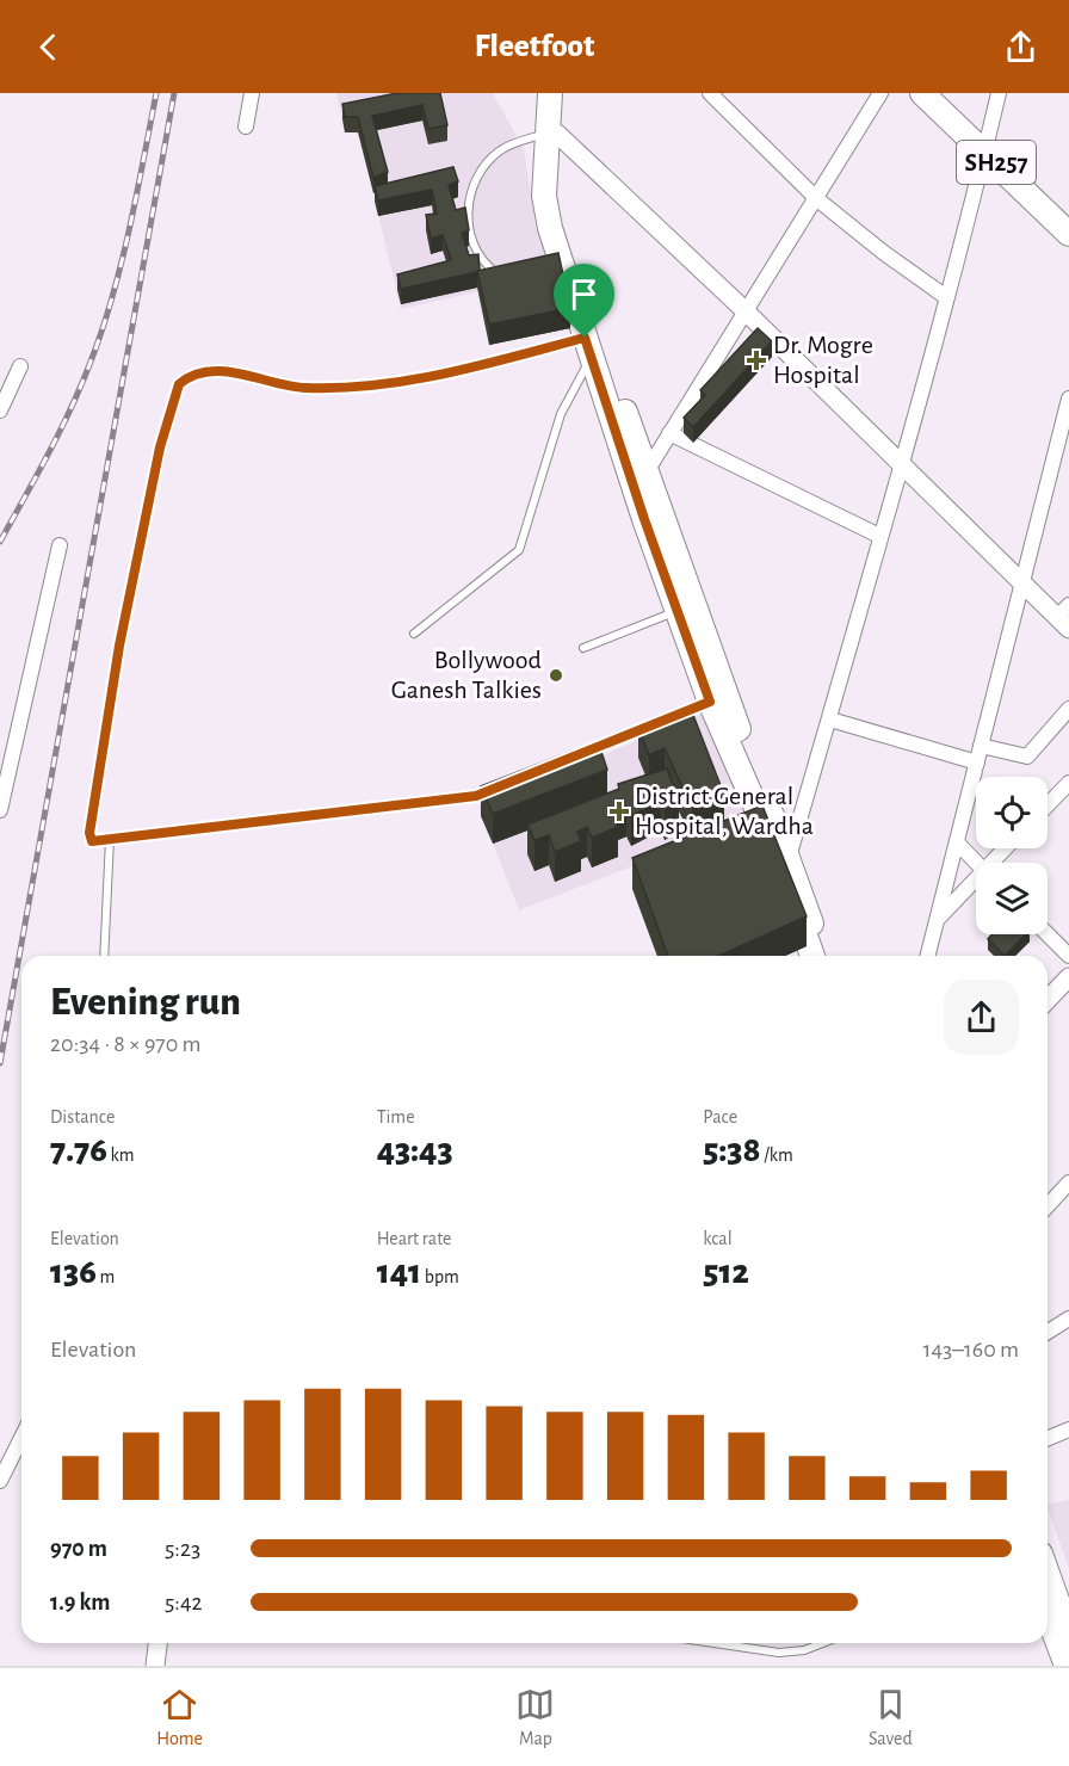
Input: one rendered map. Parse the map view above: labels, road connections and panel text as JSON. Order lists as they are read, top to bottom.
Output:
{
  "streets": {
    "main road": ["SH257"]
  },
  "places": {
    "health": ["Dr. Mogre Hospital", "District General Hospital, Wardha"],
    "other": ["Bollywood Ganesh Talkies"]
  },
  "page": {
    "header": "Fleetfoot",
    "heading": ["Evening run", "20:34 · 8 × 970 m"],
    "stats": [
      ["Distance", "7.76 km"],
      ["Time", "43:43"],
      ["Pace", "5:38 /km"],
      ["Elevation", "136 m"],
      ["Heart rate", "141 bpm"],
      ["kcal", "512"]
    ],
    "chart": ["Elevation", "143–160 m"],
    "list": [
      {
        "name": "970 m",
        "note": "5:23"
      },
      {
        "name": "1.9 km",
        "note": "5:42"
      }
    ],
    "tabs": ["Home", "Map", "Saved"]
  }
}
